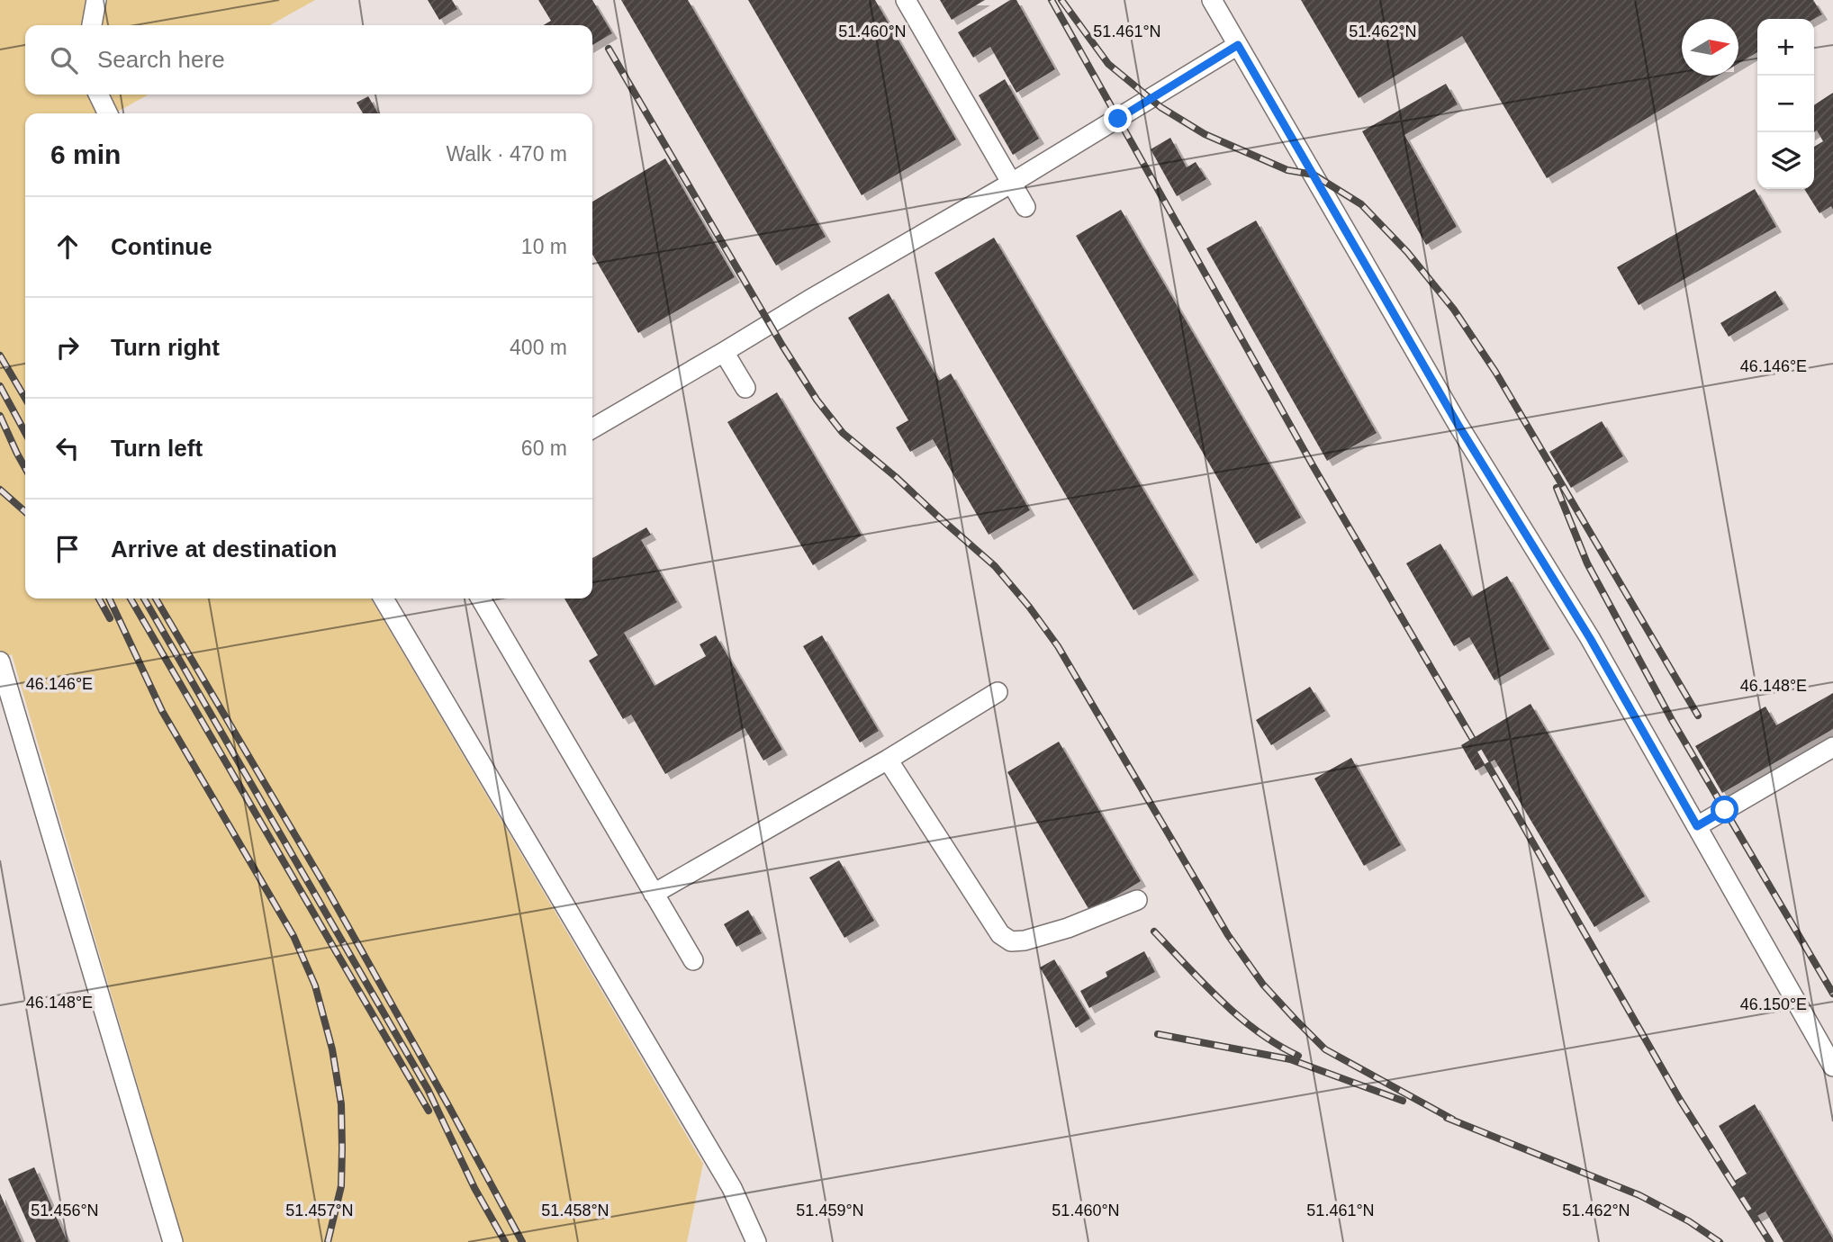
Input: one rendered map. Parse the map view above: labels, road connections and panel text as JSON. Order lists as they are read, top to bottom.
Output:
{
  "north": "right",
  "page": {
    "map_buttons": ["+", "−"],
    "search": "Search here",
    "heading": ["6 min", "Walk · 470 m"],
    "list": [
      ["Continue", "10 m"],
      ["Turn right", "400 m"],
      ["Turn left", "60 m"],
      "Arrive at destination"
    ]
  },
  "coordinates": [
    "51.460°N",
    "51.461°N",
    "51.462°N",
    "46.146°E",
    "46.148°E",
    "46.150°E",
    "51.456°N",
    "51.457°N",
    "51.458°N",
    "51.459°N"
  ]
}
